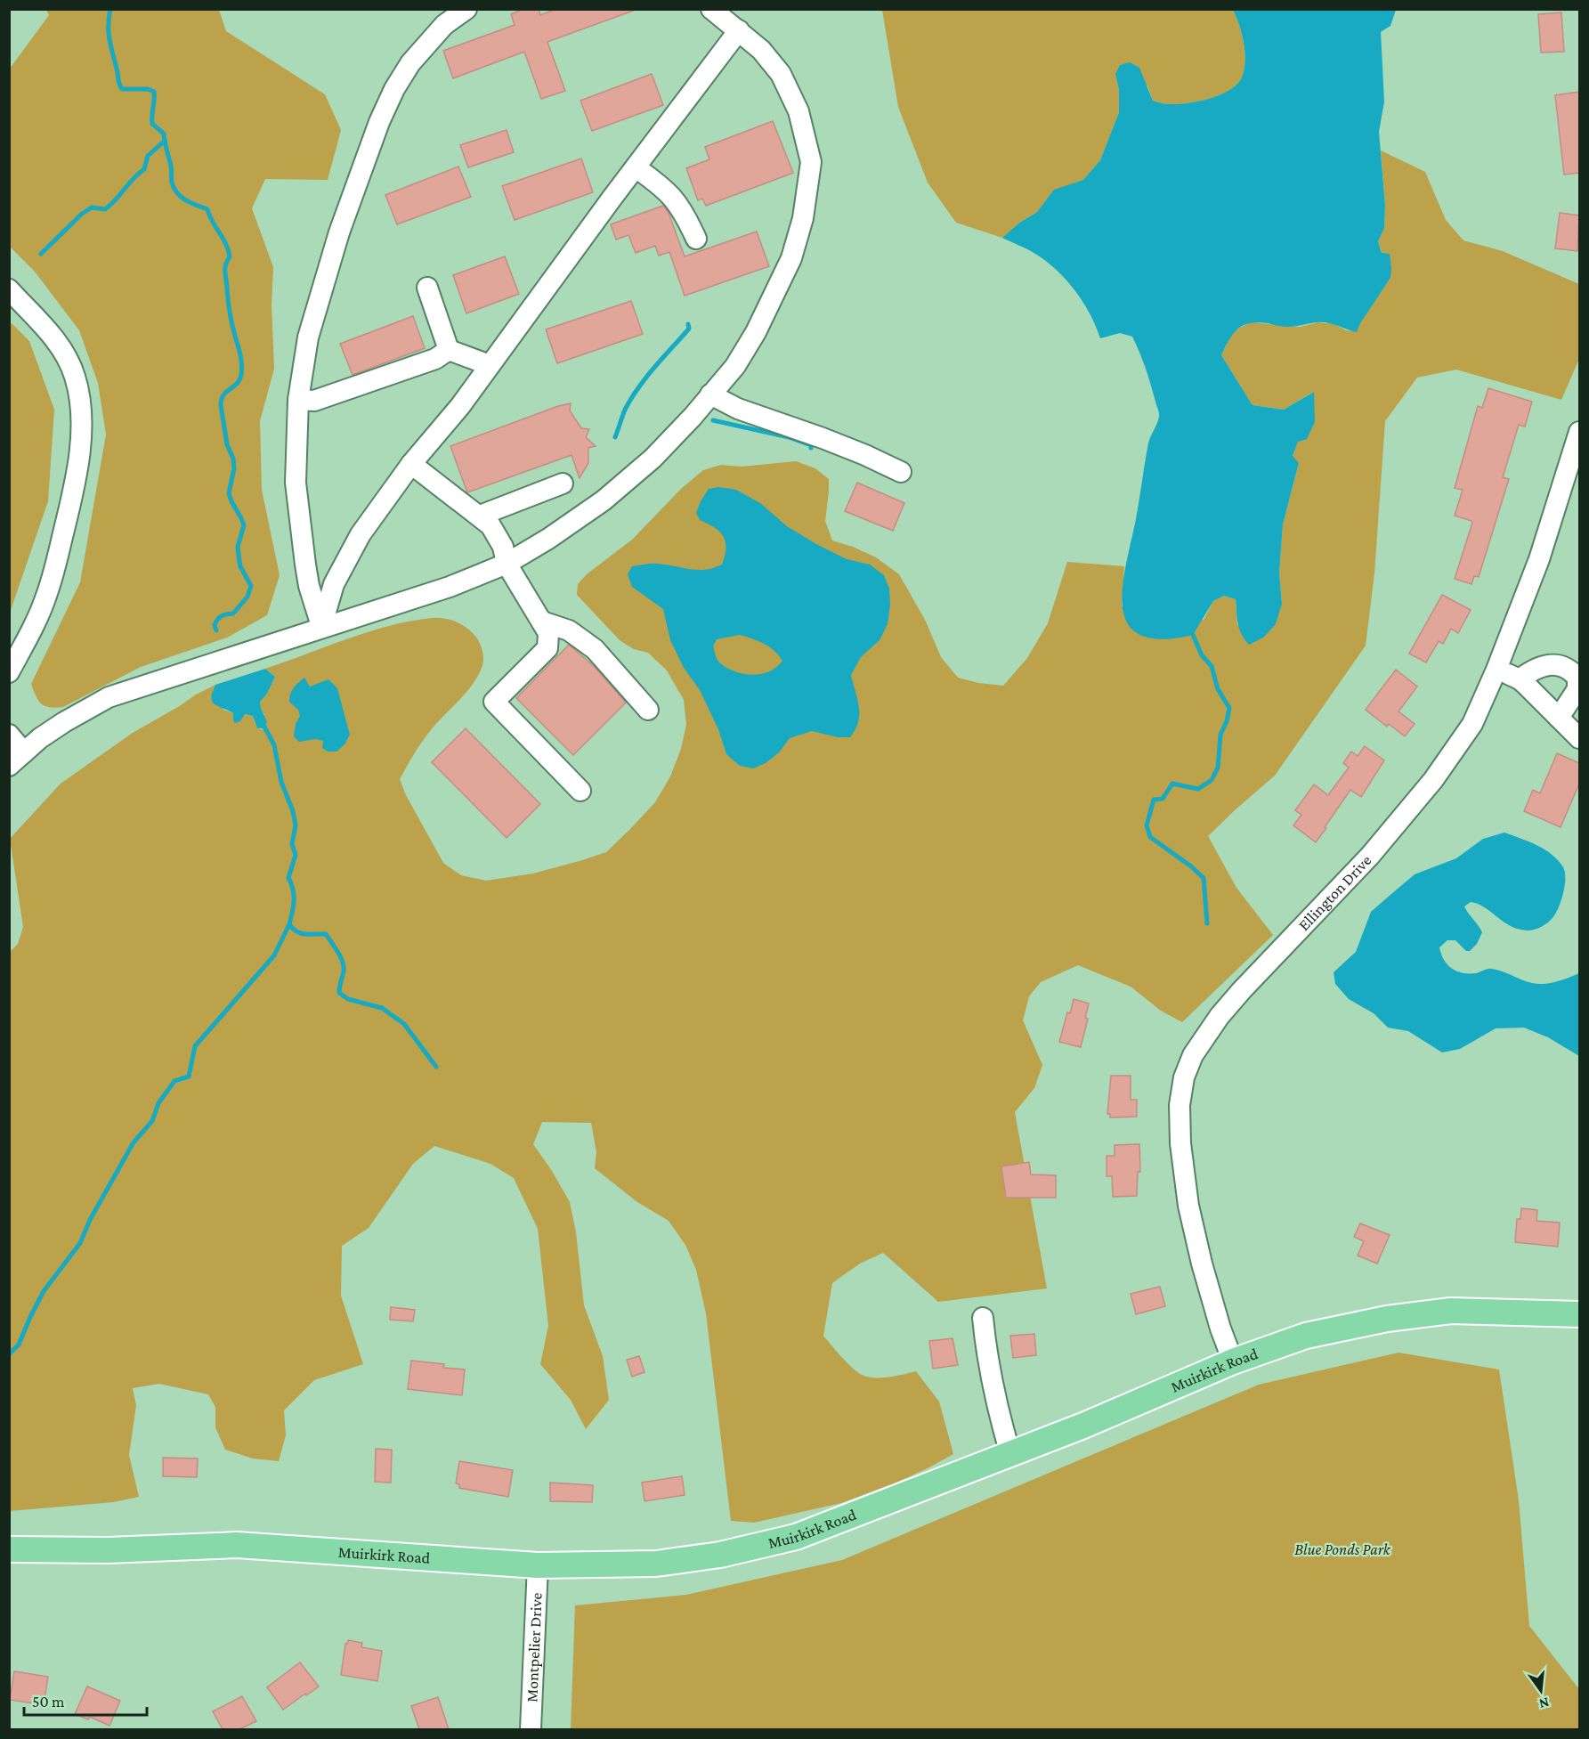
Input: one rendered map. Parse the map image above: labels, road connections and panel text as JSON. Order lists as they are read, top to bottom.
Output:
{
  "streets": {
    "main road": ["Muirkirk Road"],
    "street": ["Ellington Drive", "Montpelier Drive"]
  },
  "crossings": [
    ["Ellington Drive", "Muirkirk Road"],
    ["Muirkirk Road", "Montpelier Drive"]
  ],
  "parks": ["Blue Ponds Park"],
  "scale_bar": "50 m",
  "north": "bottom"
}
